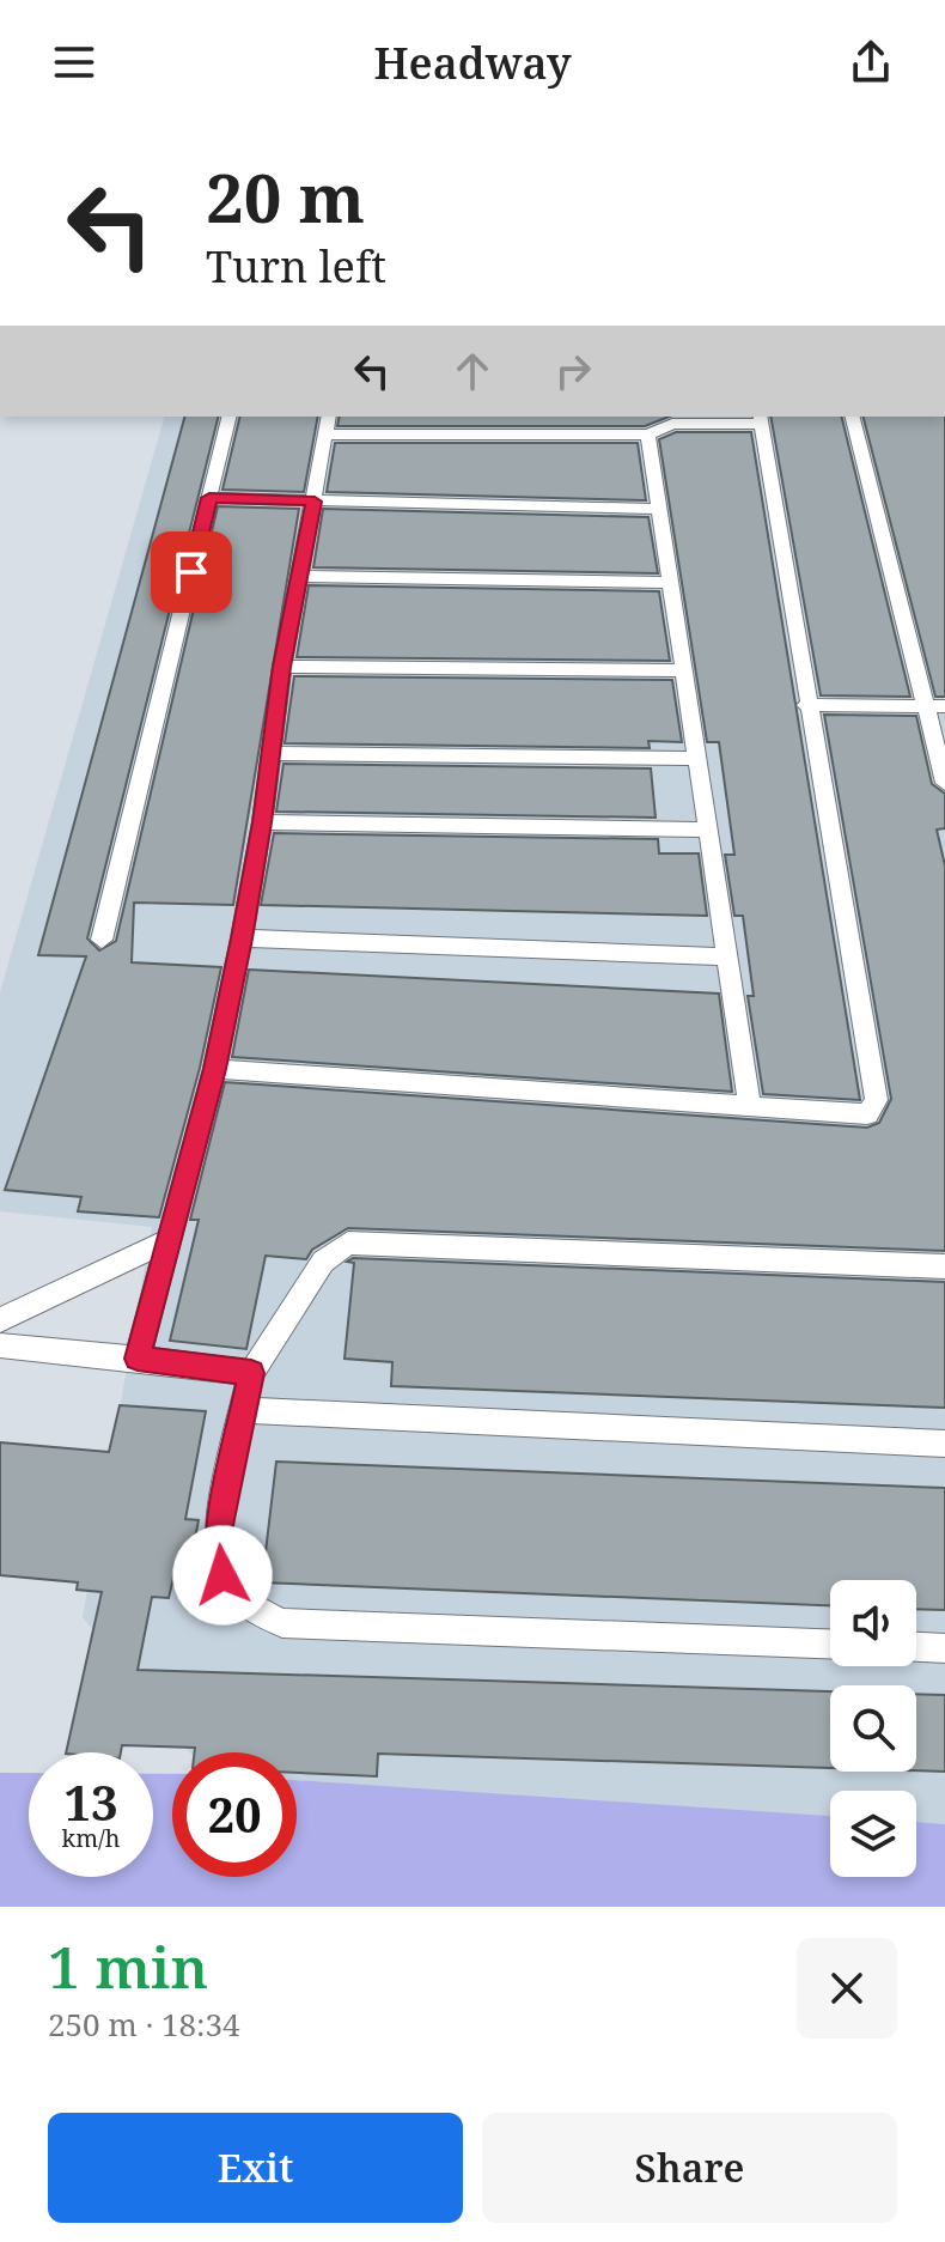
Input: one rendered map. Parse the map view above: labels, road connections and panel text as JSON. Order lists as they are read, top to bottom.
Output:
{
  "page": {
    "header": "Headway",
    "turn": ["20 m", "Turn left"],
    "speed": "13 km/h",
    "limit": "20",
    "heading": ["1 min", "250 m · 18:34"],
    "buttons": ["Exit", "Share"]
  }
}
